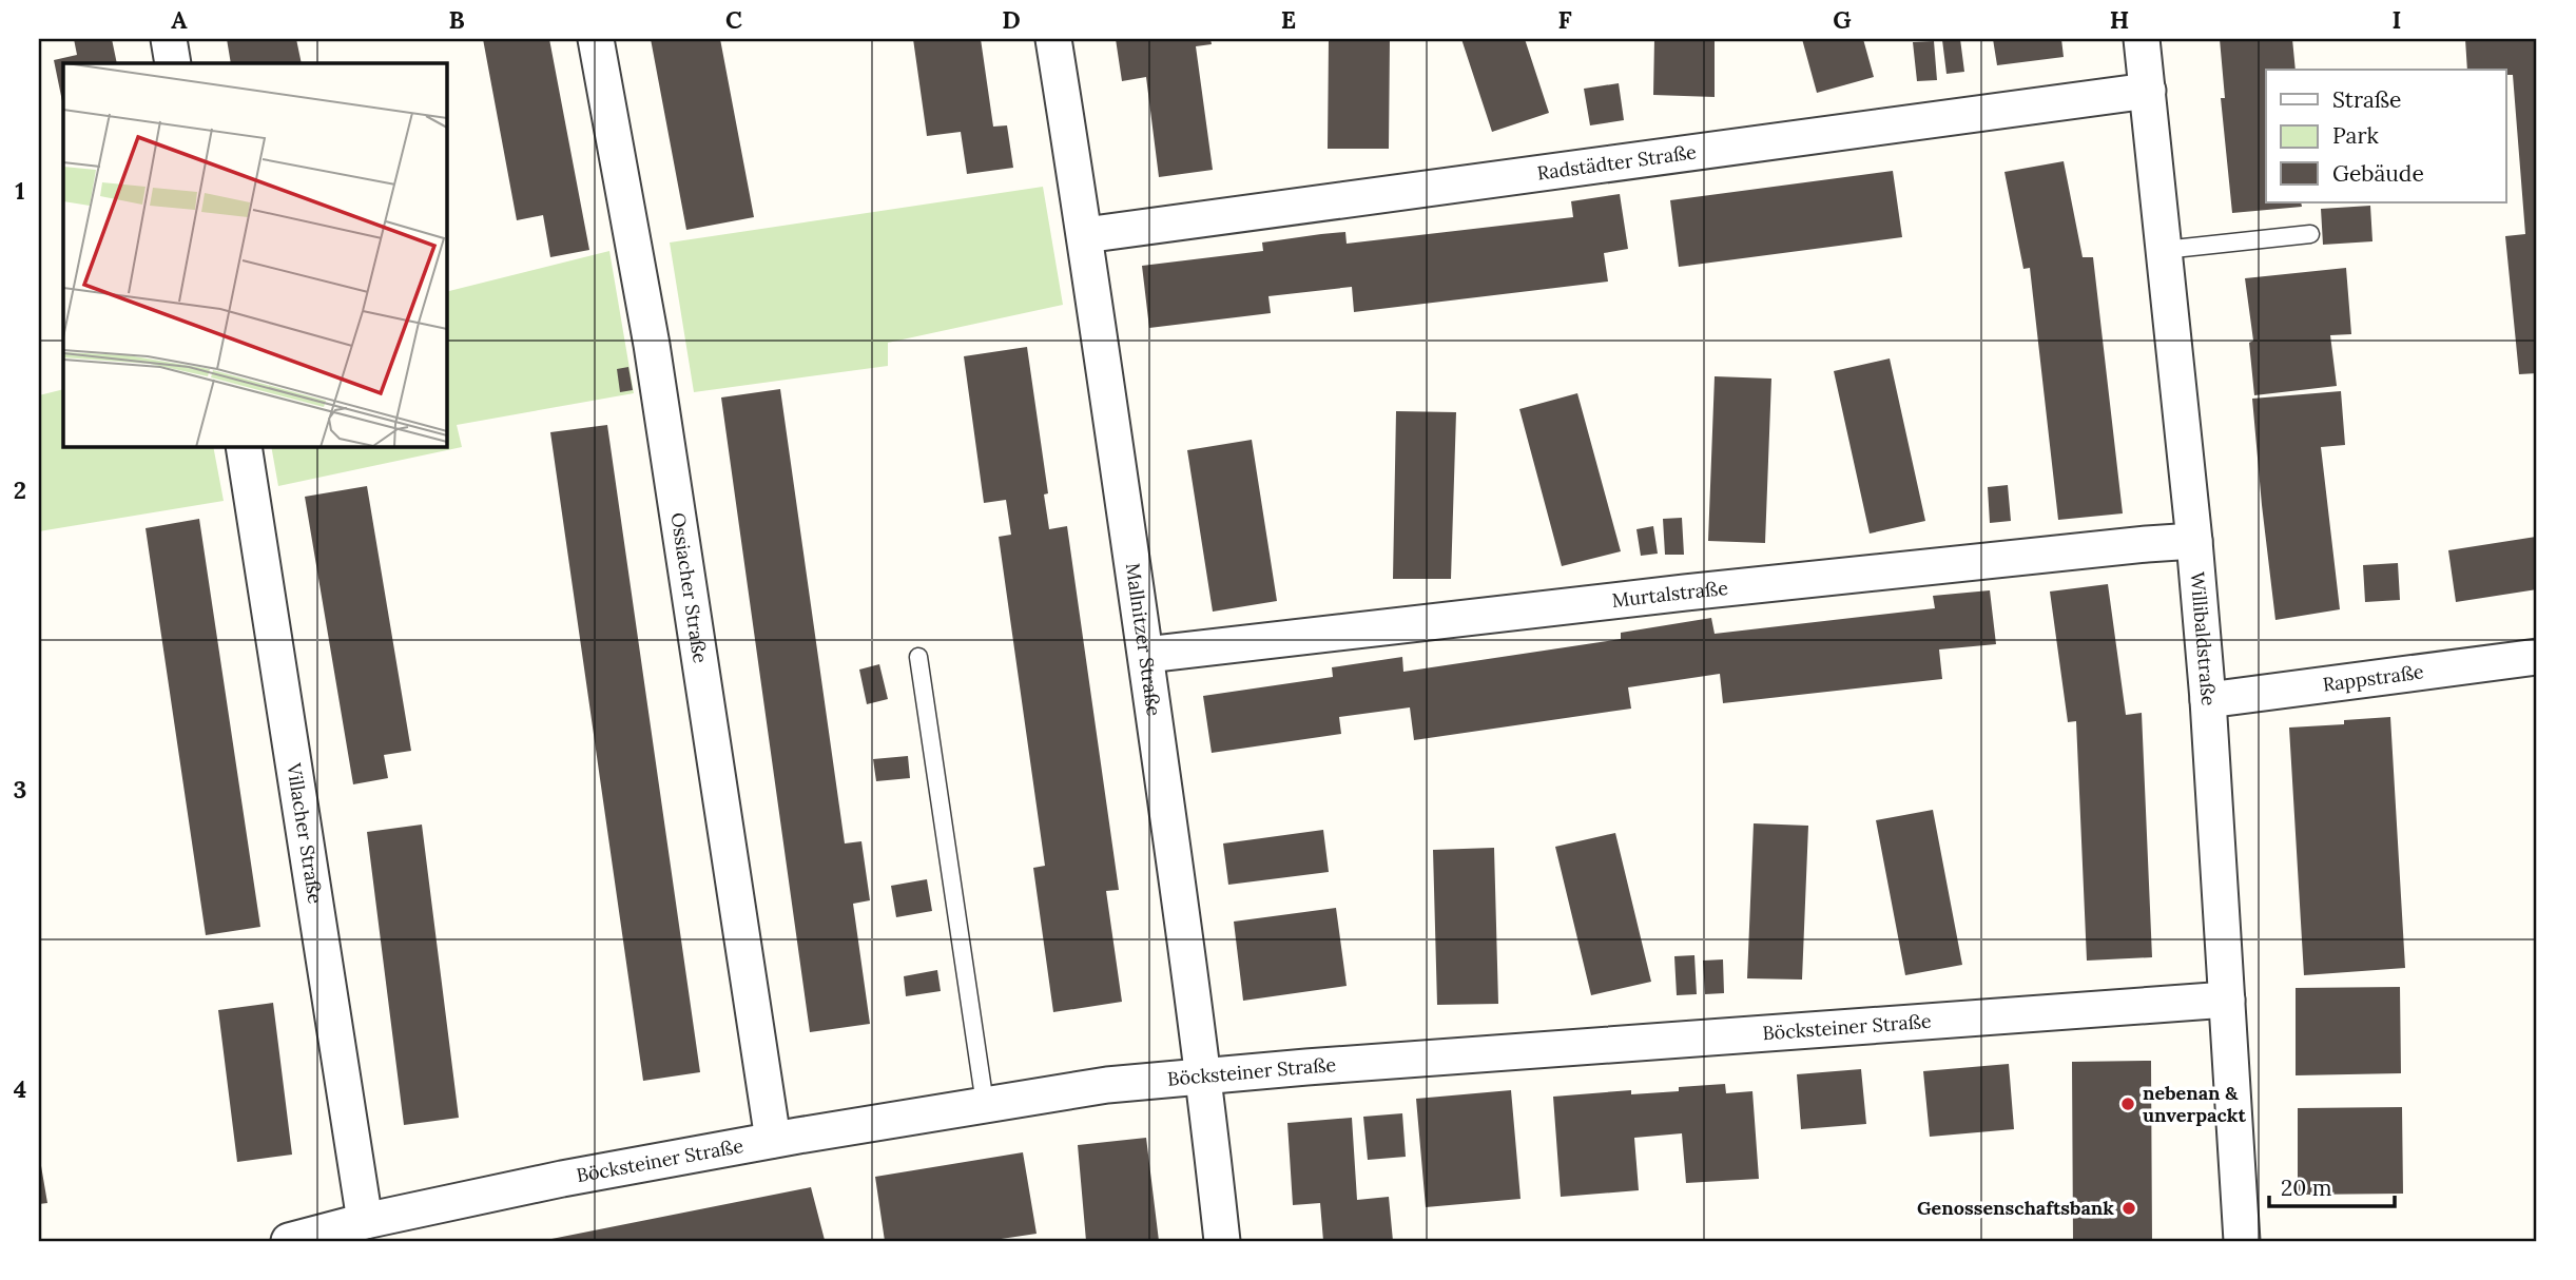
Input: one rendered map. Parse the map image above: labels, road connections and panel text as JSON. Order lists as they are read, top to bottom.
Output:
{
  "streets": {
    "street": [
      "Radstädter Straße",
      "Ossiacher Straße",
      "Murtalstraße",
      "Mallnitzer Straße",
      "Willibaldstraße",
      "Rappstraße",
      "Villacher Straße",
      "Böcksteiner Straße"
    ]
  },
  "crossings": [
    ["Radstädter Straße", "Mallnitzer Straße"],
    ["Radstädter Straße", "Willibaldstraße"],
    ["Ossiacher Straße", "Böcksteiner Straße"],
    ["Murtalstraße", "Mallnitzer Straße"],
    ["Murtalstraße", "Willibaldstraße"],
    ["Mallnitzer Straße", "Böcksteiner Straße"],
    ["Willibaldstraße", "Rappstraße"],
    ["Willibaldstraße", "Böcksteiner Straße"],
    ["Villacher Straße", "Böcksteiner Straße"]
  ],
  "places": ["nebenan & unverpackt", "Genossenschaftsbank"],
  "legend": ["Straße", "Park", "Gebäude"],
  "scale_bar": "20 m",
  "grid": {
    "columns": [
      "A",
      "B",
      "C",
      "D",
      "E",
      "F",
      "G",
      "H",
      "I"
    ],
    "rows": [
      "1",
      "2",
      "3",
      "4"
    ]
  }
}
